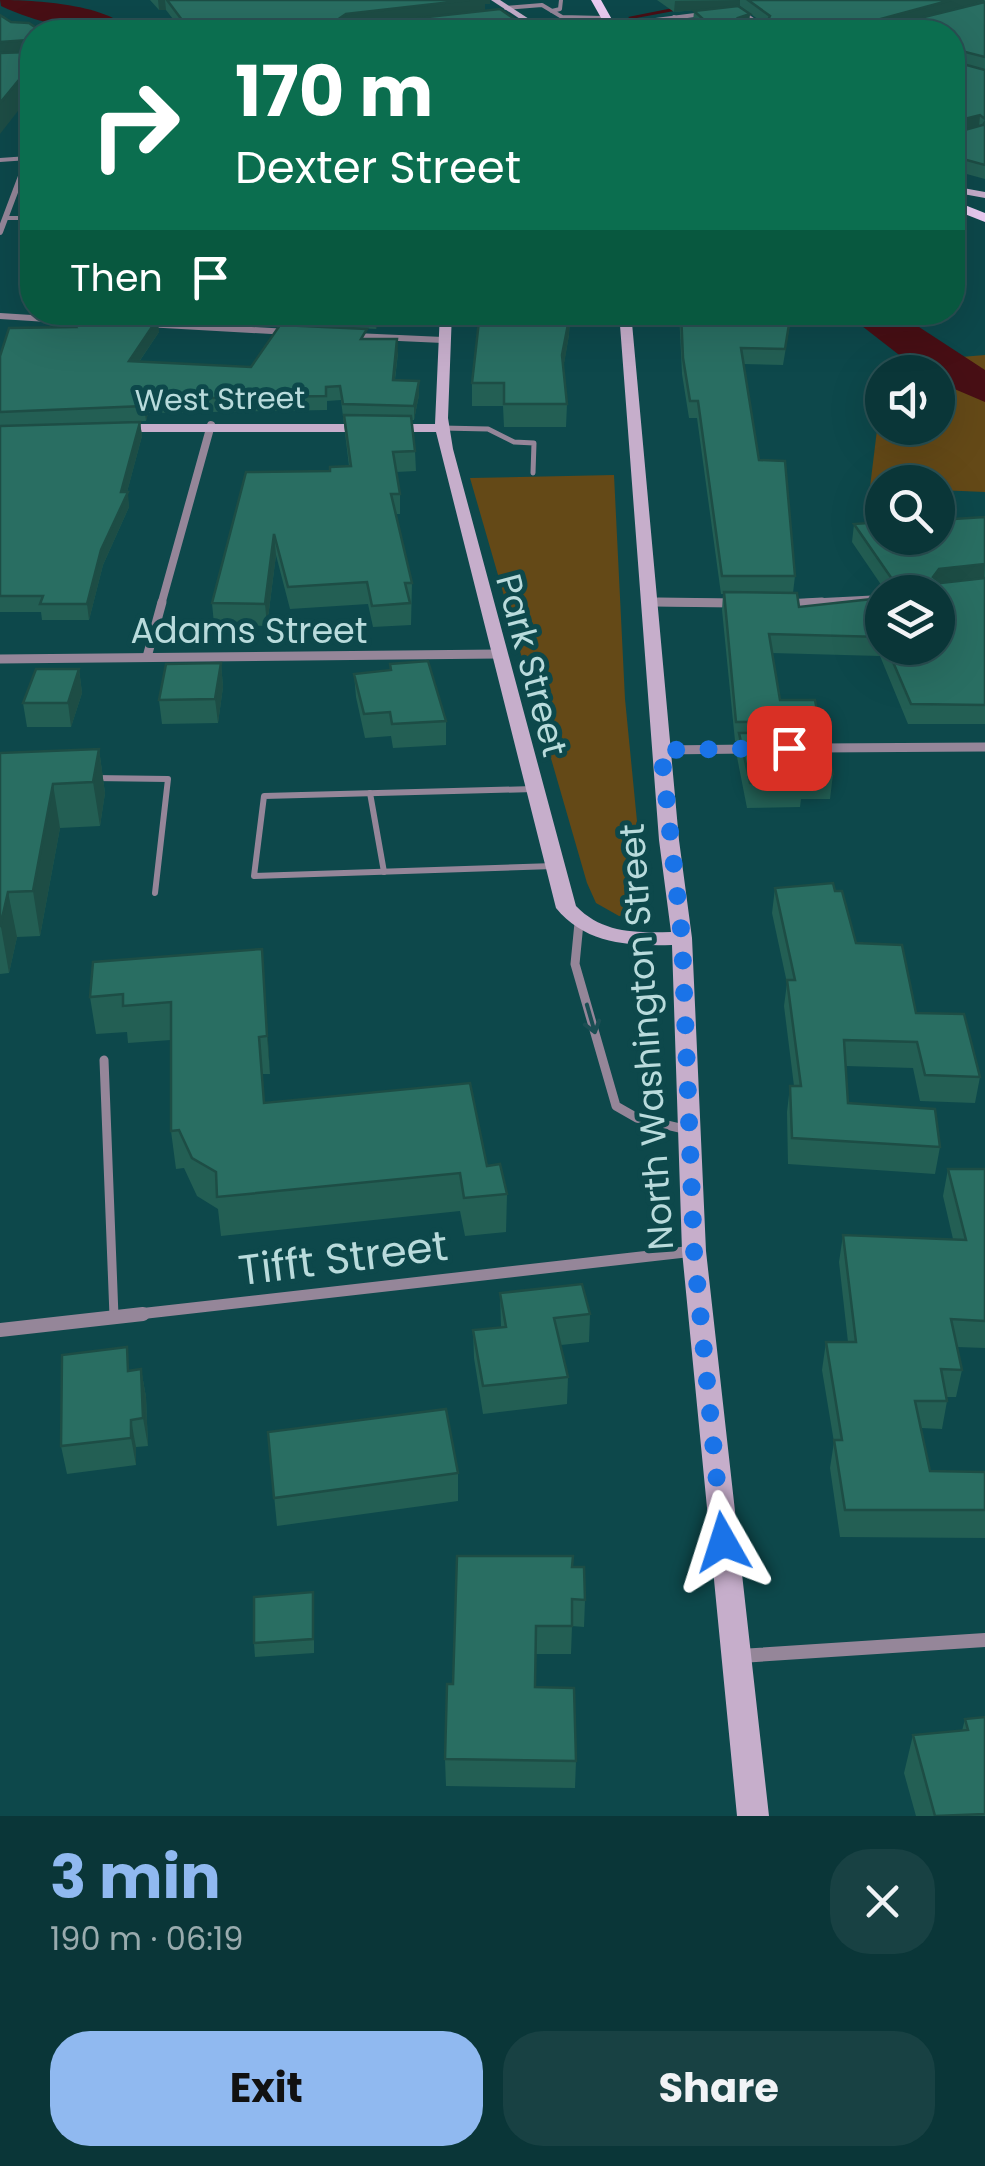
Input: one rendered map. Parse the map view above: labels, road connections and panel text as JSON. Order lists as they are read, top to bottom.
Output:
{
  "streets": {
    "main road": ["West Street", "Park Street", "North Washington Street"],
    "street": ["Adams Street", "Tifft Street"]
  },
  "crossings": [
    ["West Street", "Park Street"],
    ["Adams Street", "Park Street"],
    ["North Washington Street", "Tifft Street"]
  ],
  "page": {
    "turn": ["170 m", "Dexter Street"],
    "then": "Then",
    "heading": ["3 min", "190 m · 06:19"],
    "buttons": ["Exit", "Share"]
  }
}
